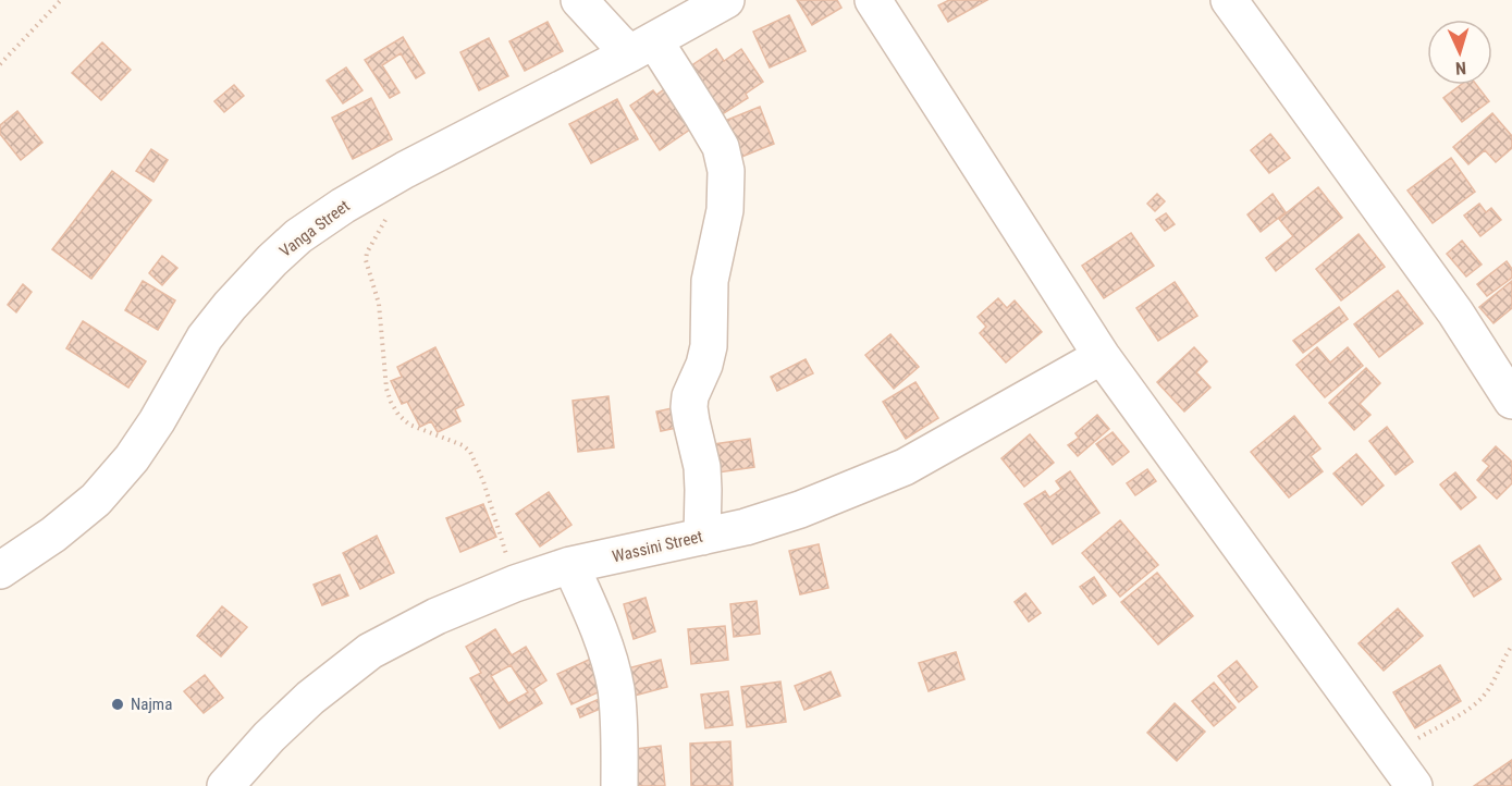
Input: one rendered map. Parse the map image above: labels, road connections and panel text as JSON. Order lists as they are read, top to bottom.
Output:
{
  "streets": {
    "street": ["Vanga Street", "Wassini Street"]
  },
  "places": ["Najma"],
  "north": "bottom"
}
